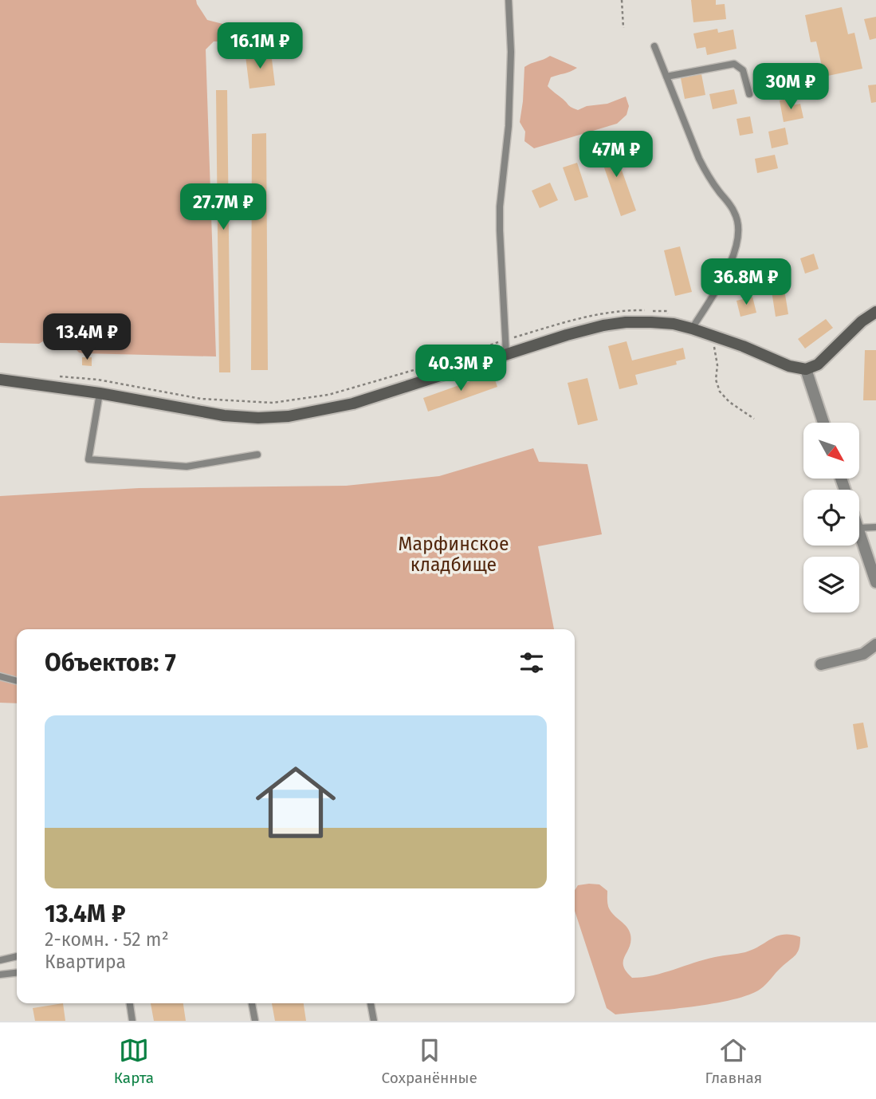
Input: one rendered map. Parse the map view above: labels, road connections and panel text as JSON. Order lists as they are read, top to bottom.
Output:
{
  "parks": ["Марфинское кладбище"],
  "north": "bottom right",
  "page": {
    "price": [
      "16.1M ₽",
      "30M ₽",
      "47M ₽",
      "27.7M ₽",
      "36.8M ₽",
      "13.4M ₽",
      "40.3M ₽"
    ],
    "heading": "Объектов: 7",
    "list": [
      {
        "name": "13.4M ₽",
        "note": "2-комн. · 52 m² · Квартира"
      }
    ],
    "tabs": ["Карта", "Сохранённые", "Главная"]
  }
}
